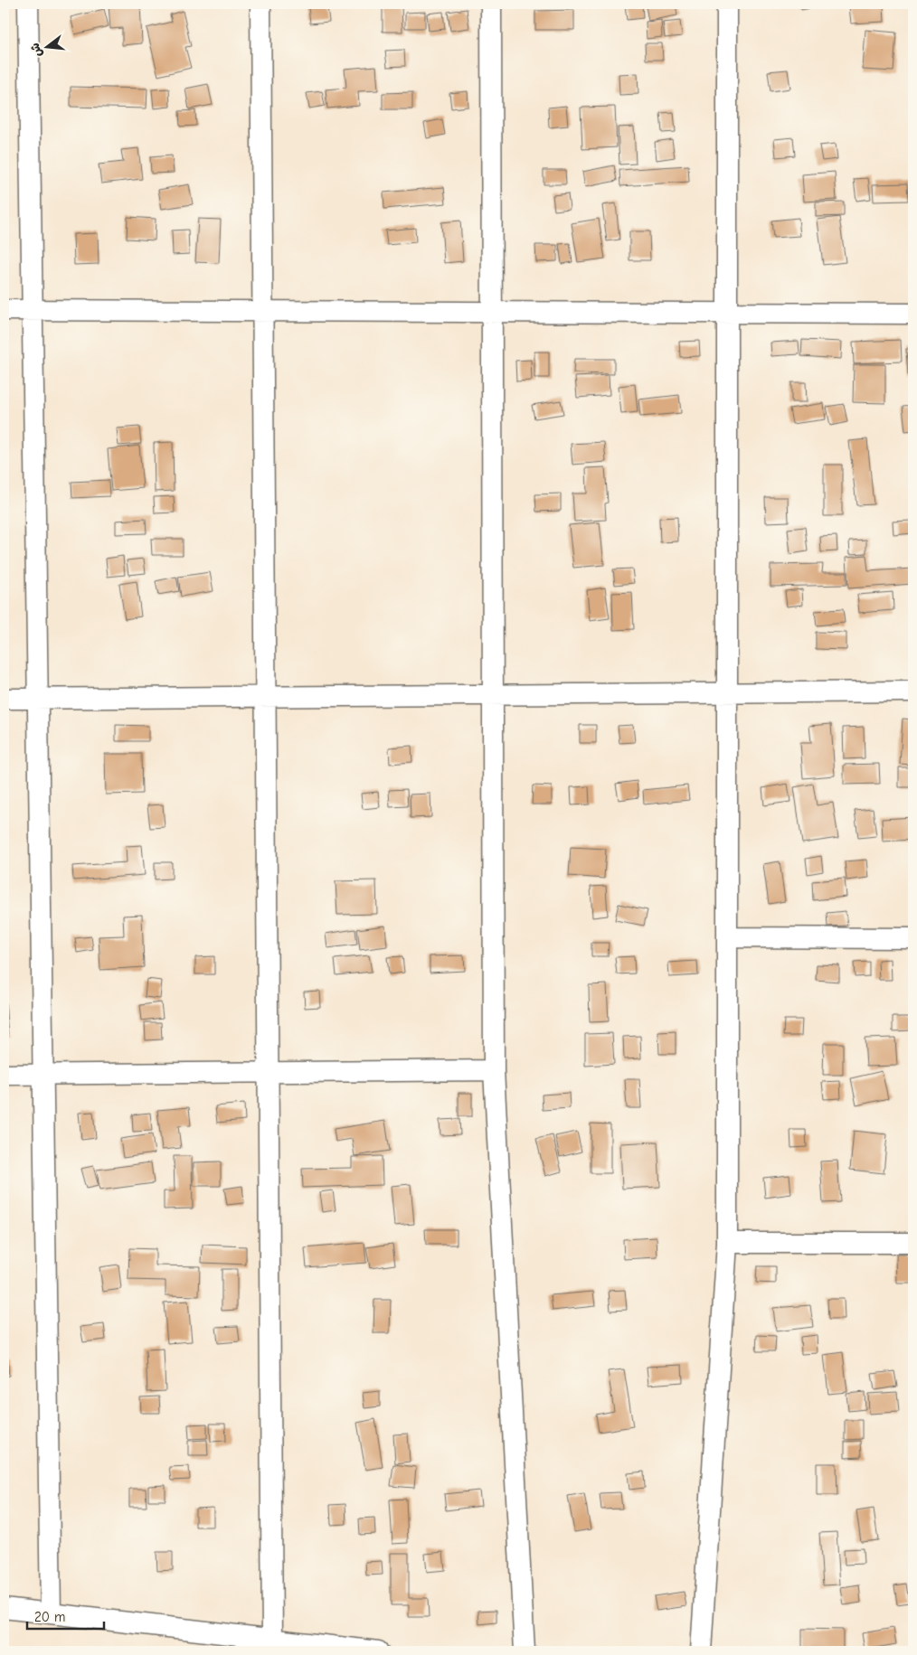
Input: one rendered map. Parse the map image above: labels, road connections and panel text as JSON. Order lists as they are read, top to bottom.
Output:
{
  "scale_bar": "20 m",
  "north": "left"
}
